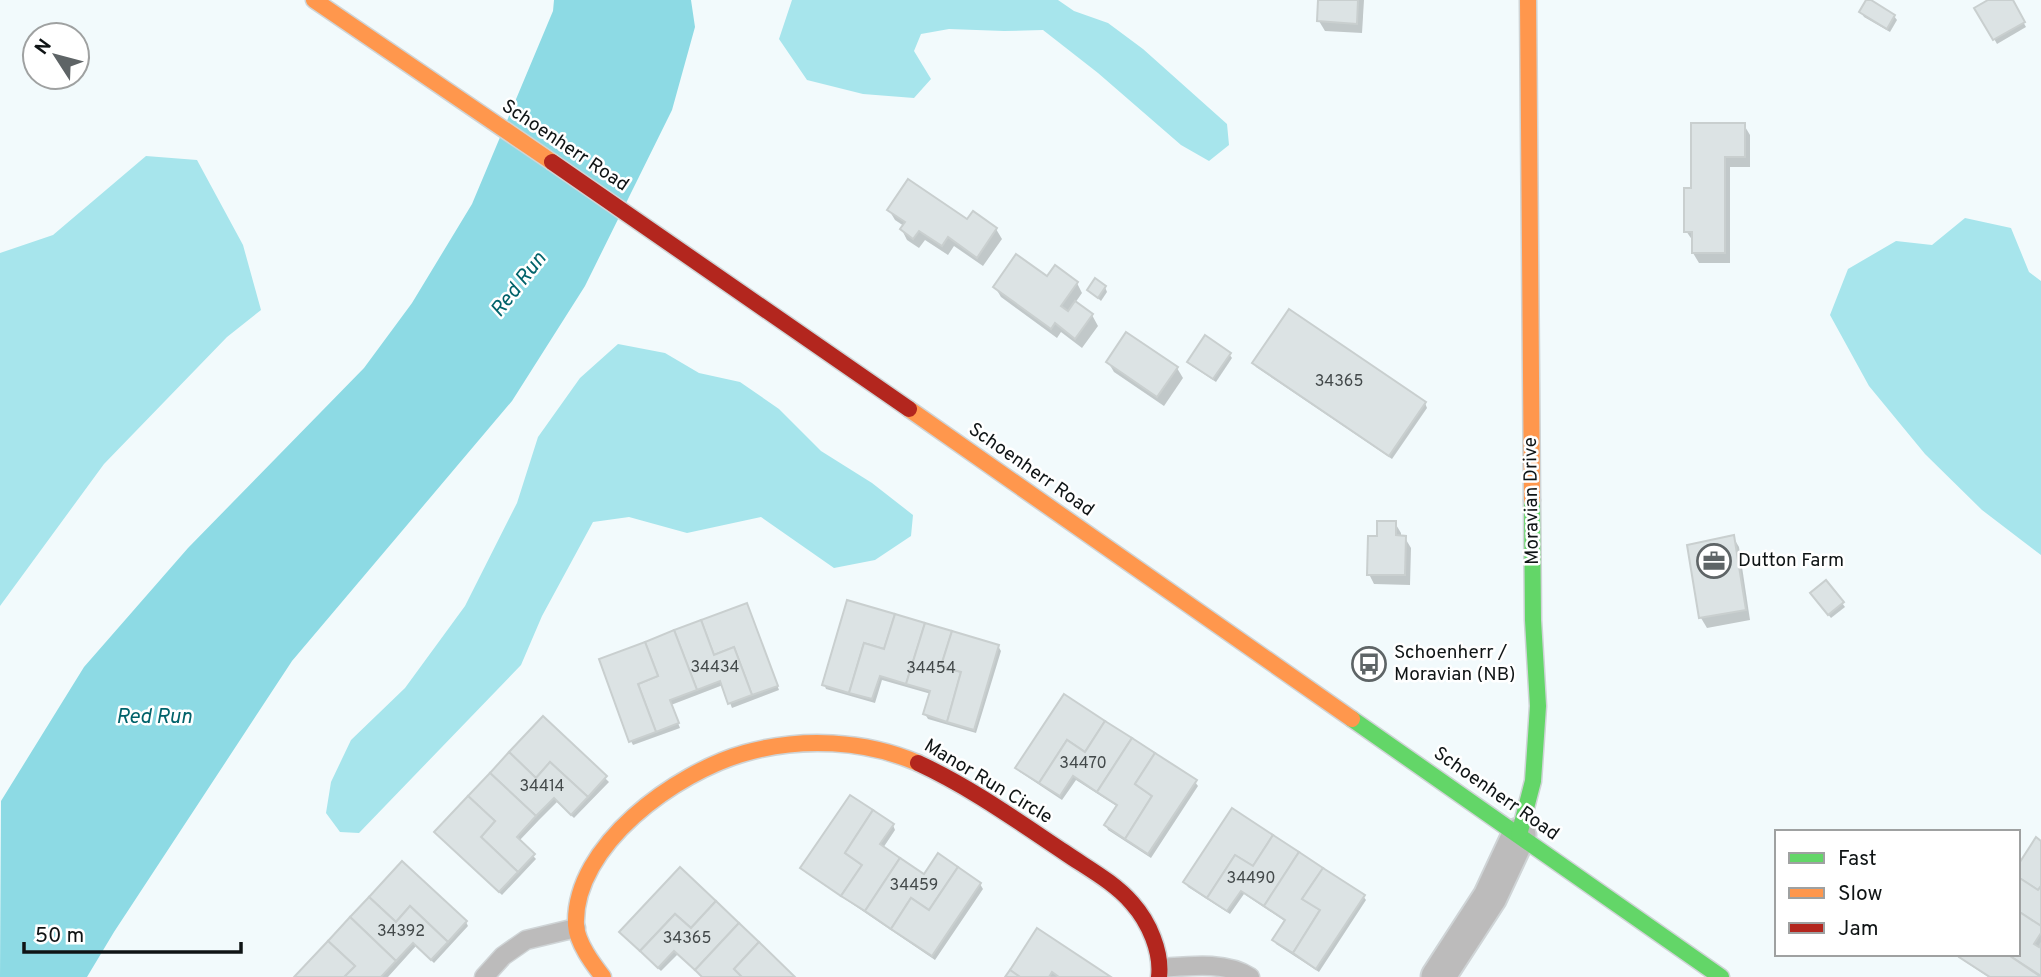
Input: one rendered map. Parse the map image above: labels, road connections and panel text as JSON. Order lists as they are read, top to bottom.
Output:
{
  "streets": {
    "main road": ["Schoenherr Road", "Moravian Drive", "Manor Run Circle"]
  },
  "crossings": [
    ["Schoenherr Road", "Moravian Drive"]
  ],
  "water": ["Red Run"],
  "places": {
    "office": ["Dutton Farm"],
    "bus stop": ["Schoenherr / Moravian (NB)"]
  },
  "house_numbers": [
    "34365",
    "34434",
    "34454",
    "34470",
    "34414",
    "34490",
    "34459",
    "34392",
    "34365"
  ],
  "legend": ["Fast", "Slow", "Jam"],
  "scale_bar": "50 m",
  "north": "top left"
}
